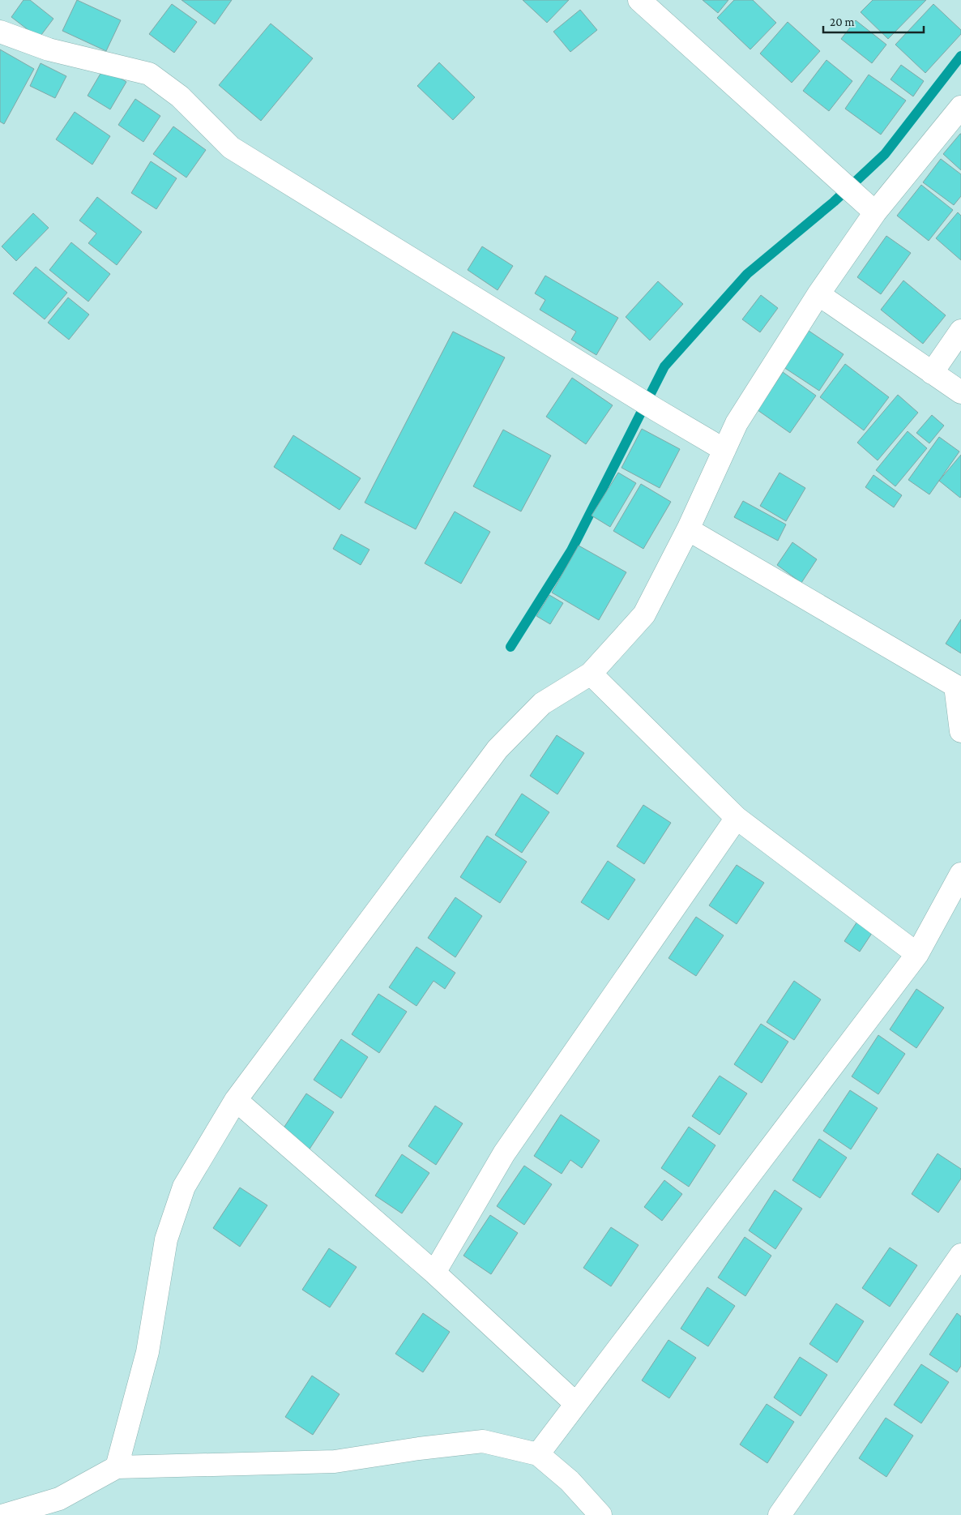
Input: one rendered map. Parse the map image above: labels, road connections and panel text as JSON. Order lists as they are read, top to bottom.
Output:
{
  "scale_bar": "20 m"
}
